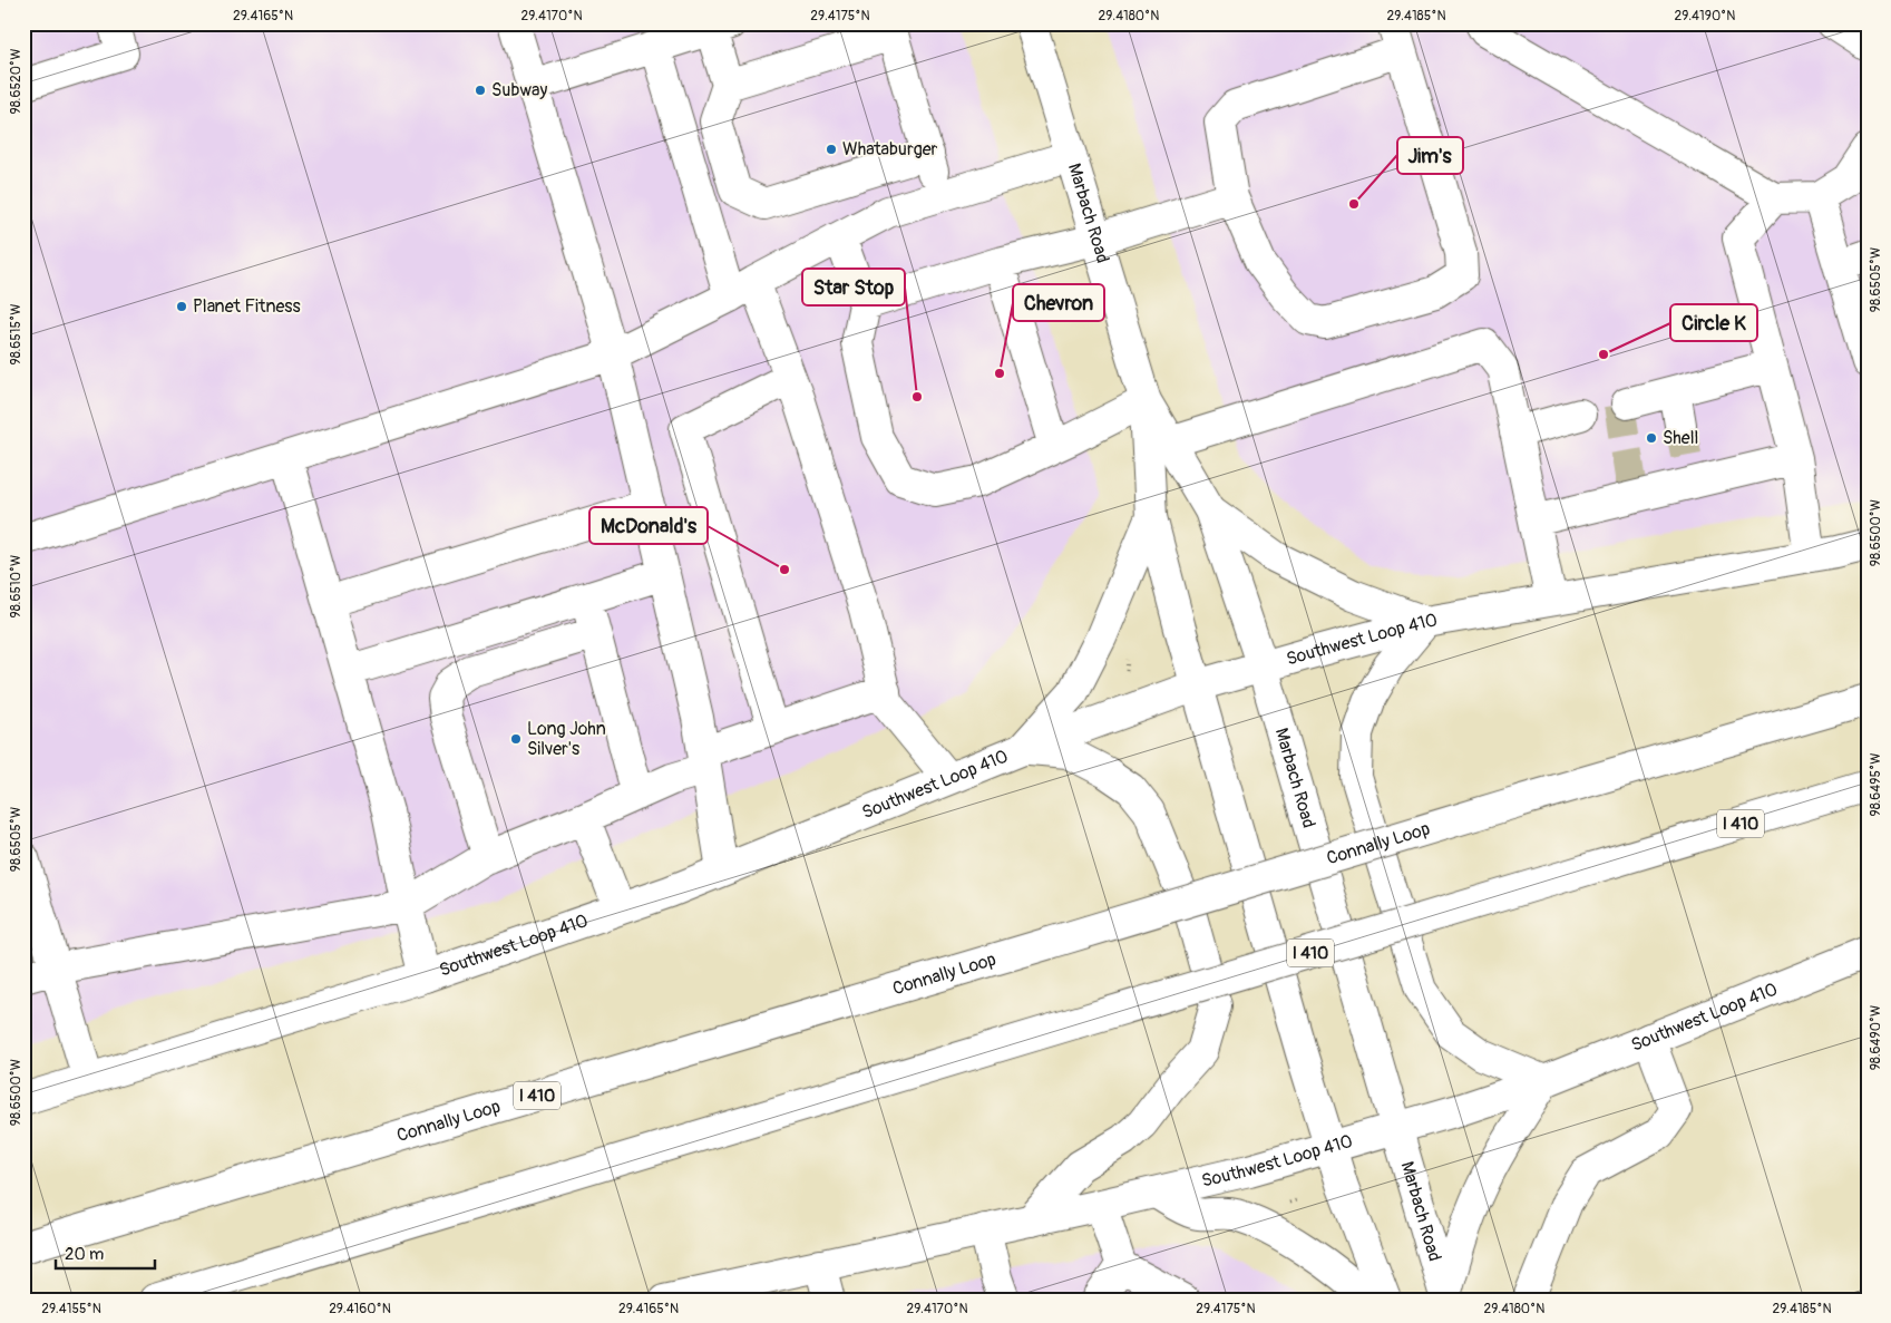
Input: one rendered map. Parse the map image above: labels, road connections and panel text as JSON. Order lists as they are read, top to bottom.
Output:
{
  "streets": {
    "main road": [
      "Marbach Road",
      "Southwest Loop 410",
      "I 410",
      "Connally Loop"
    ]
  },
  "crossings": [
    ["Marbach Road", "Southwest Loop 410"]
  ],
  "places": [
    "Subway",
    "Whataburger",
    "Jim's",
    "Planet Fitness",
    "Circle K",
    "Chevron",
    "Star Stop",
    "Shell",
    "McDonald's",
    "Long John Silver's"
  ],
  "scale_bar": "20 m",
  "coordinates": [
    "29.4165°N",
    "29.4170°N",
    "29.4175°N",
    "29.4180°N",
    "29.4185°N",
    "29.4190°N",
    "98.6520°W",
    "98.6505°W",
    "98.6515°W",
    "98.6500°W",
    "98.6510°W",
    "98.6495°W",
    "98.6490°W",
    "29.4155°N",
    "29.4160°N"
  ]
}
